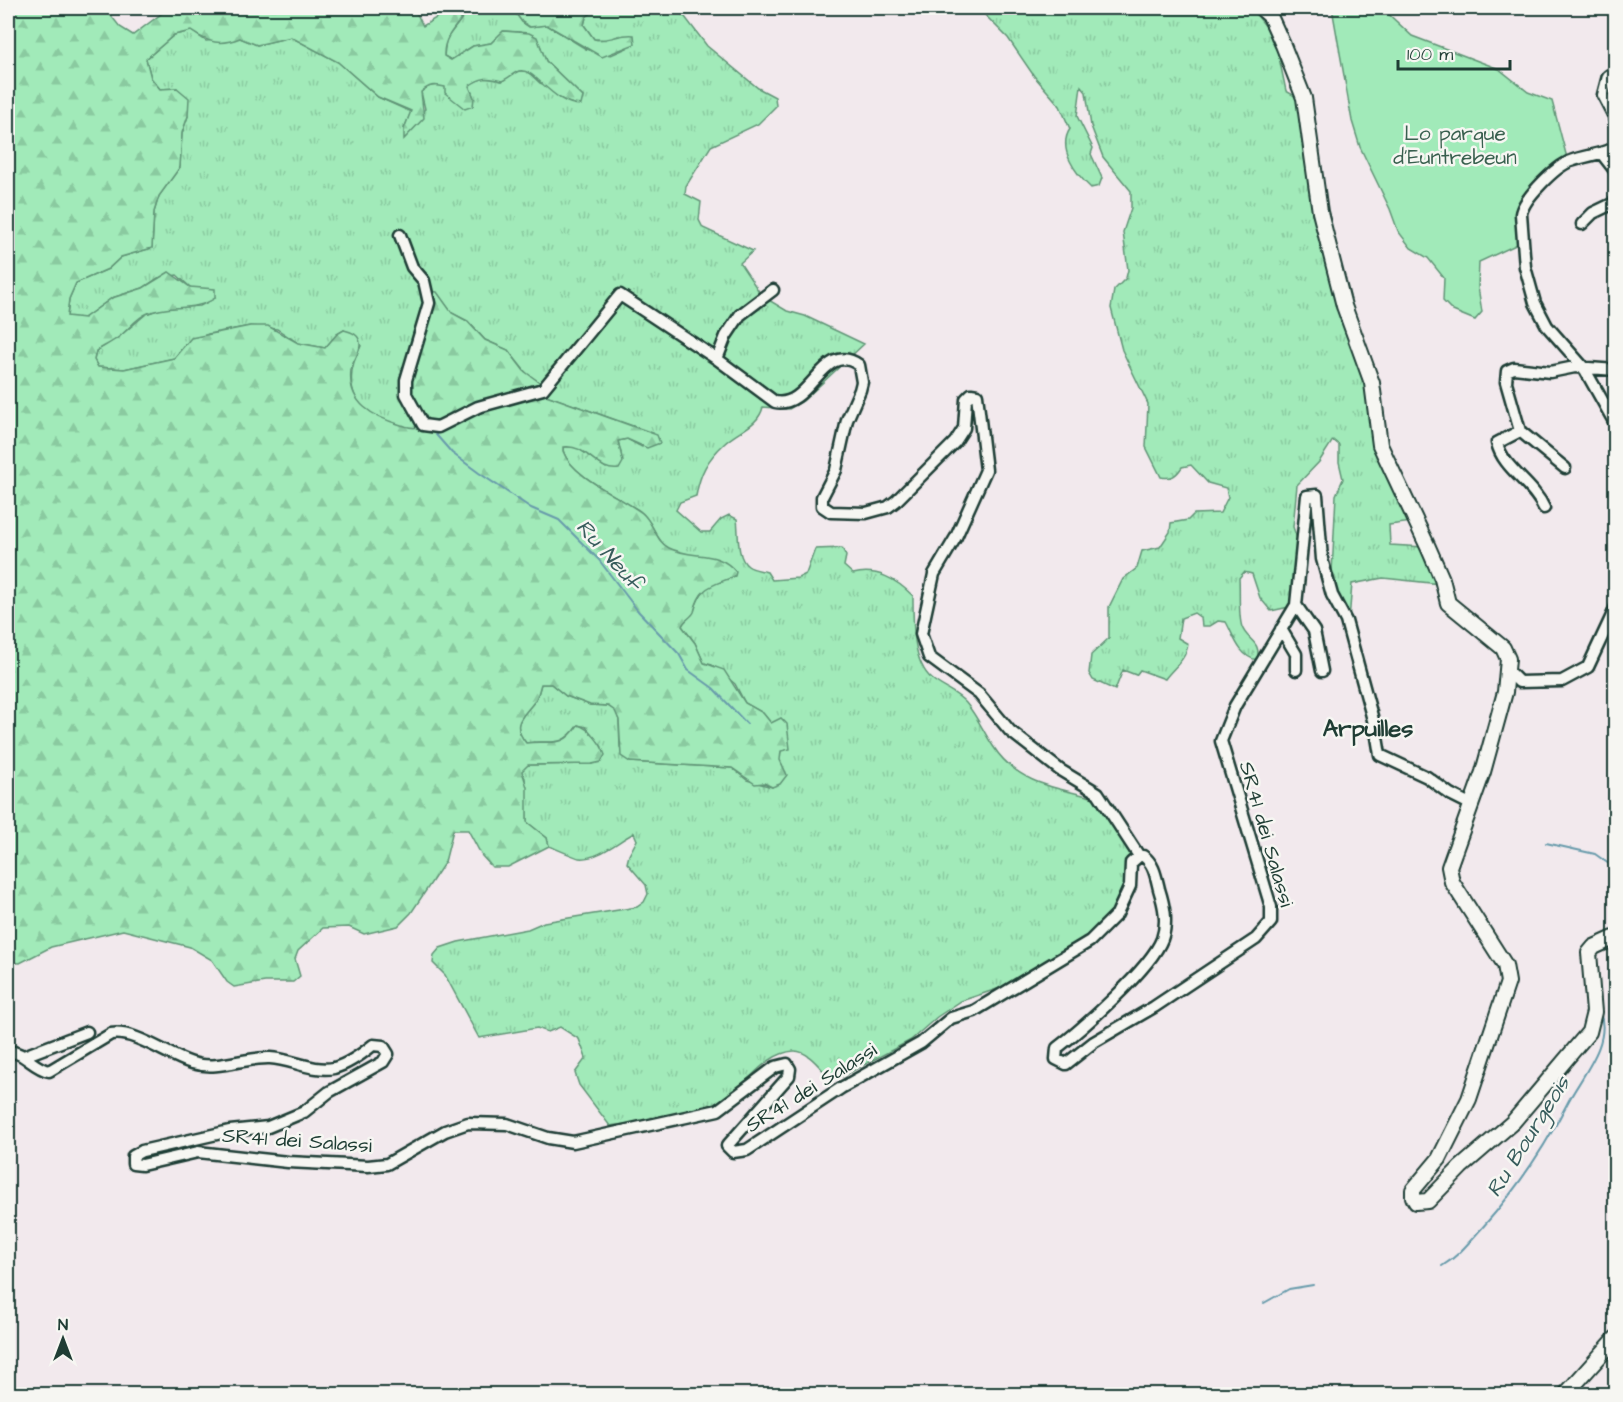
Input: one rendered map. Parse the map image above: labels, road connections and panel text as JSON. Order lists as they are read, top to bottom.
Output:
{
  "streets": {
    "street": ["SR41 dei Salassi"]
  },
  "districts": ["Arpuilles"],
  "water": ["Ru Neuf", "Ru Bourgeois"],
  "parks": ["Lo parque d'Euntrebeun"],
  "scale_bar": "100 m",
  "north": "top"
}
